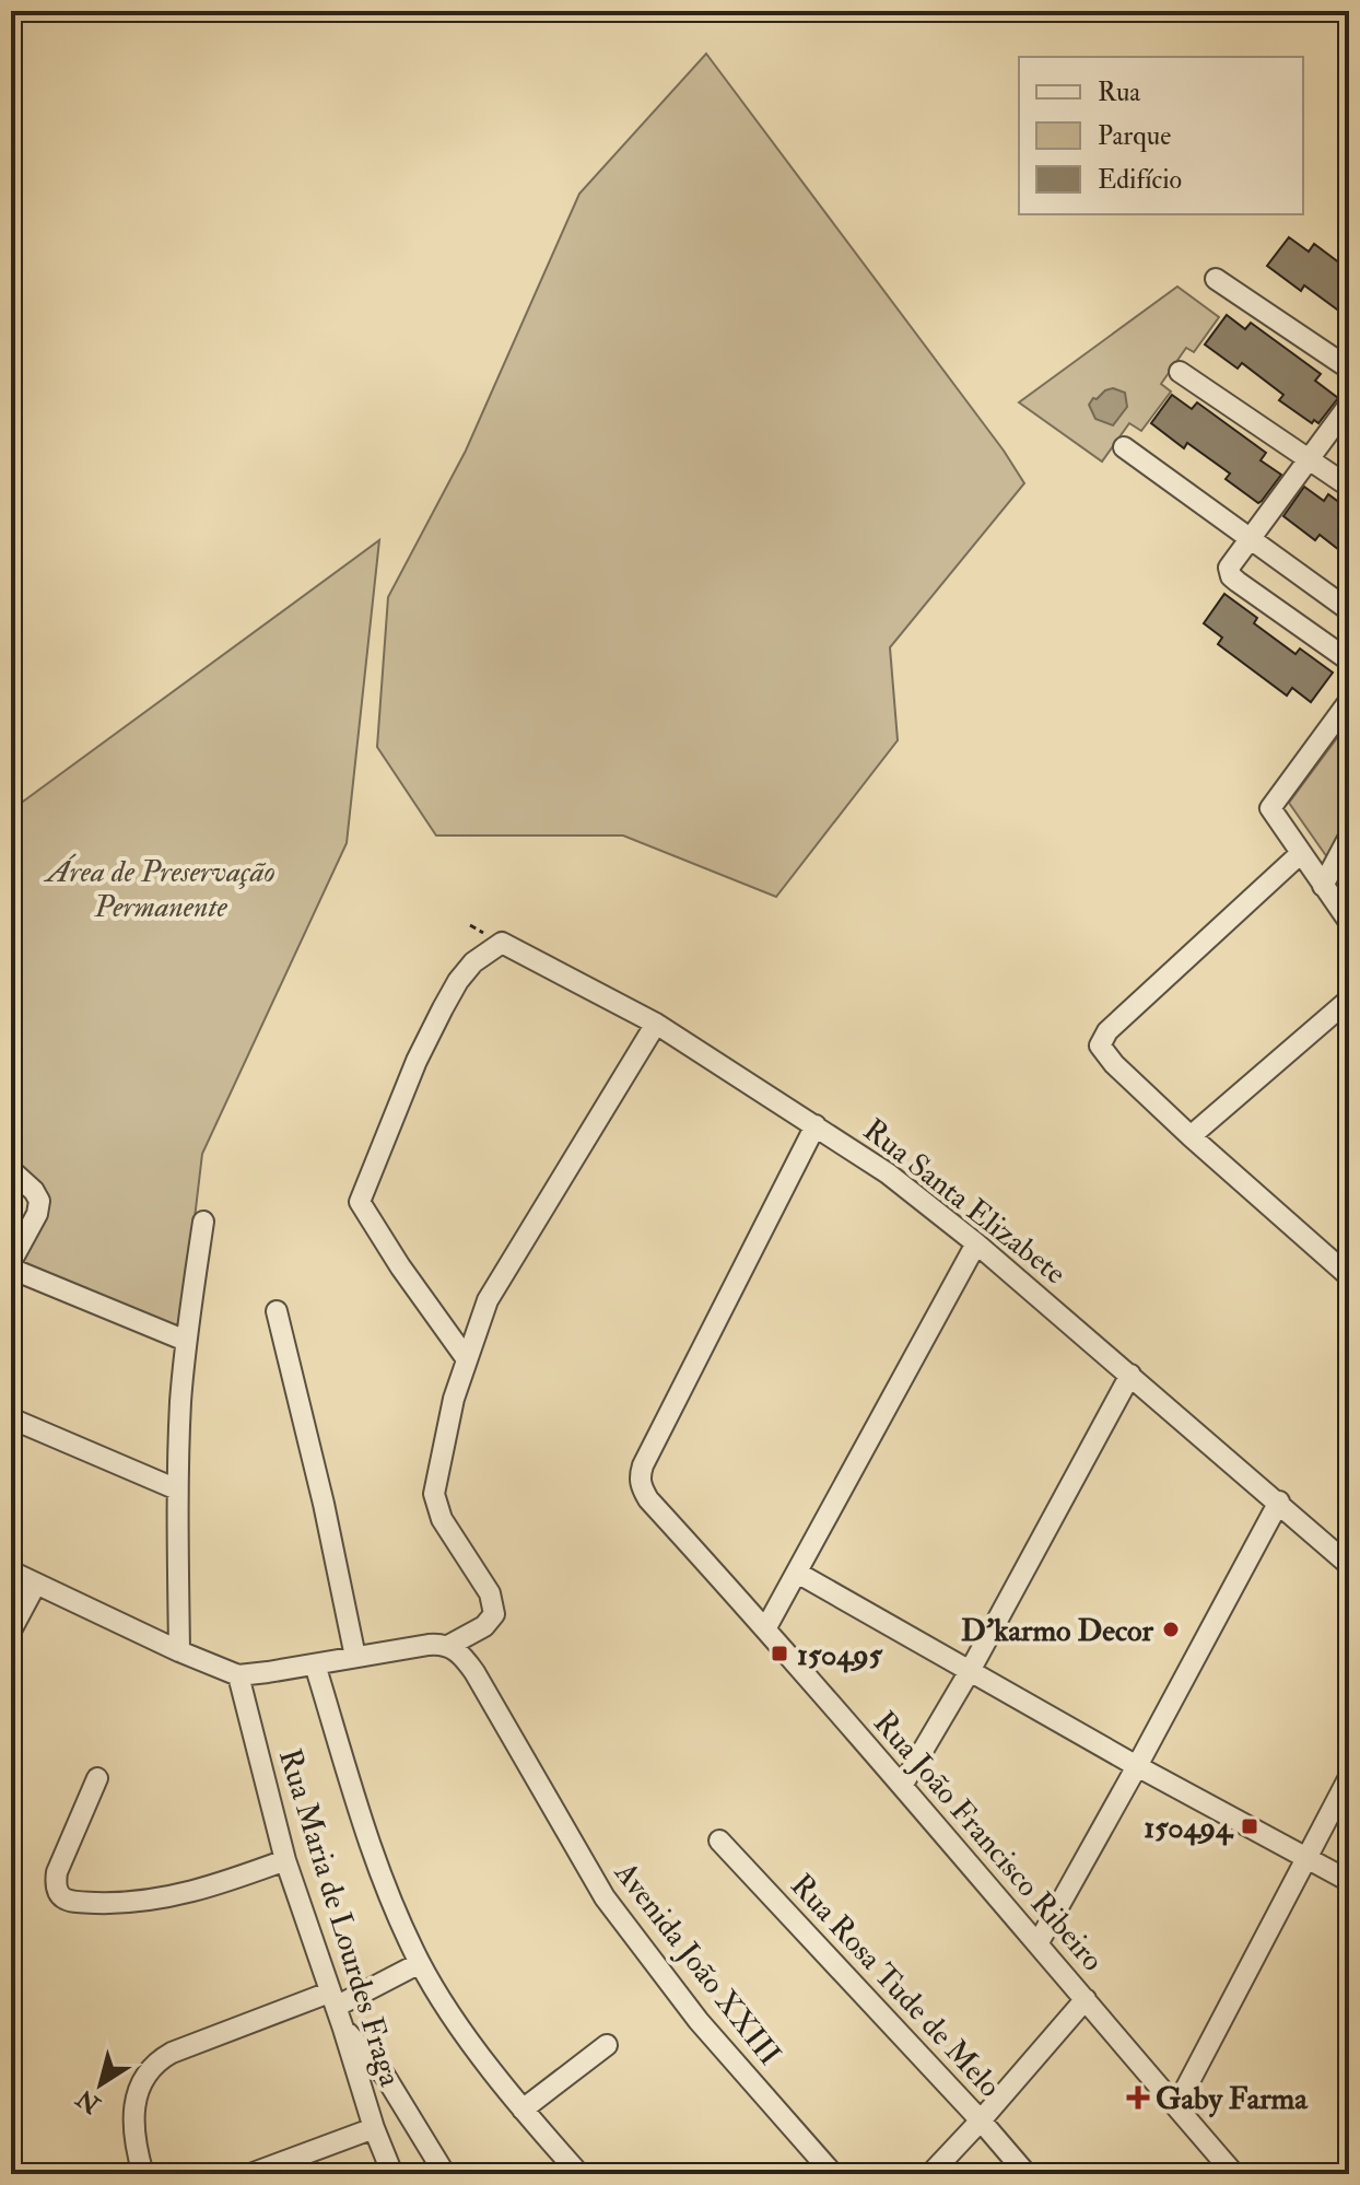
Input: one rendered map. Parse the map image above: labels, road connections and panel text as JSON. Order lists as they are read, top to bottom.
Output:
{
  "streets": {
    "street": [
      "Rua Santa Elizabete",
      "Rua João Francisco Ribeiro",
      "Rua Maria de Lourdes Fraga",
      "Avenida João XXIII",
      "Rua Rosa Tude de Melo"
    ]
  },
  "crossings": [
    ["Rua Santa Elizabete", "Rua João Francisco Ribeiro"]
  ],
  "parks": ["Área de Preservação Permanente"],
  "places": {
    "other": ["D'karmo Decor"],
    "transit": ["150495", "150494"],
    "health": ["Gaby Farma"]
  },
  "legend": ["Rua", "Parque", "Edifício"],
  "north": "bottom left"
}
